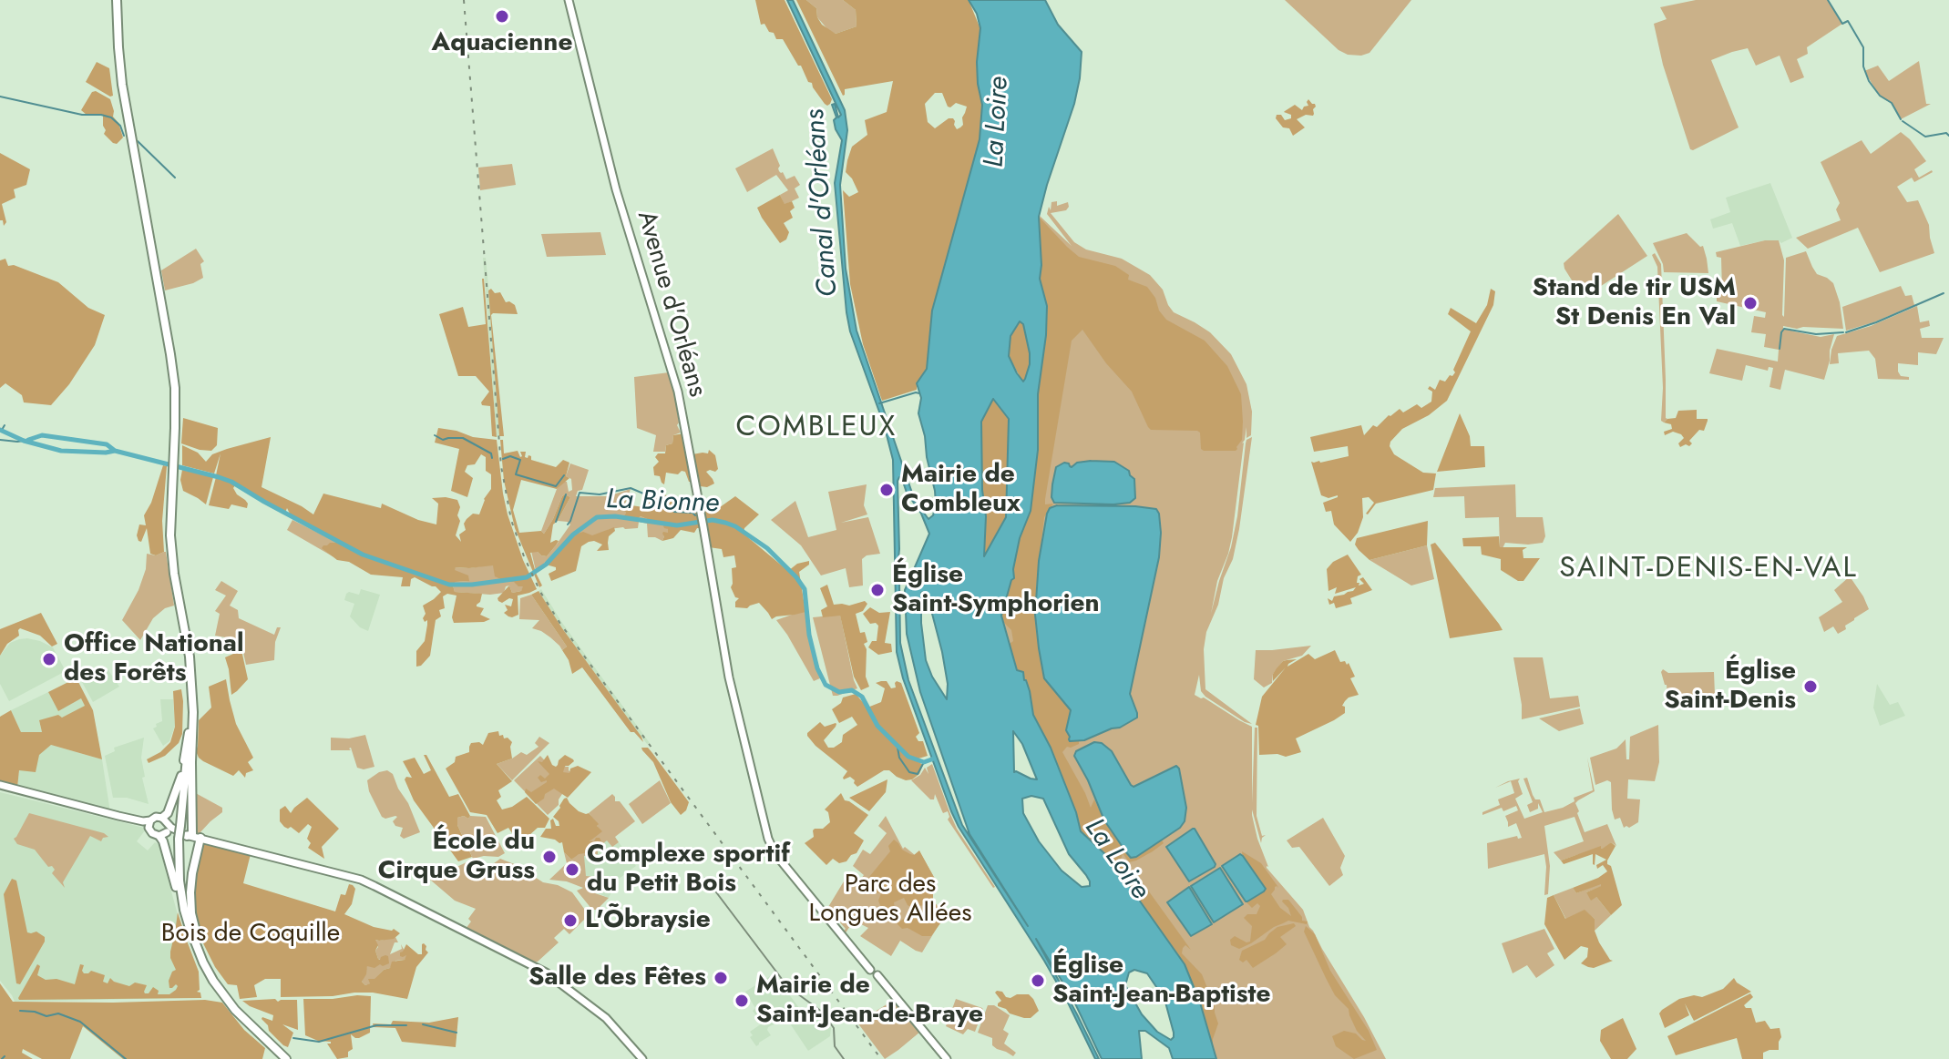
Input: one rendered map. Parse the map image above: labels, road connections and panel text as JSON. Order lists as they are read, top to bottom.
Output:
{
  "streets": {
    "main road": ["Avenue d'Orléans"]
  },
  "districts": ["COMBLEUX", "SAINT-DENIS-EN-VAL"],
  "water": ["La Loire", "Canal d'Orléans", "La Bionne"],
  "parks": ["Parc des Longues Allées", "Bois de Coquille"],
  "places": [
    "Aquacienne",
    "Stand de tir USM St Denis En Val",
    "Mairie de Combleux",
    "Église Saint-Symphorien",
    "Office National des Forêts",
    "Église Saint-Denis",
    "École du Cirque Gruss",
    "Complexe sportif du Petit Bois",
    "L'Õbraysie",
    "Salle des Fêtes",
    "Église Saint-Jean-Baptiste",
    "Mairie de Saint-Jean-de-Braye"
  ]
}
